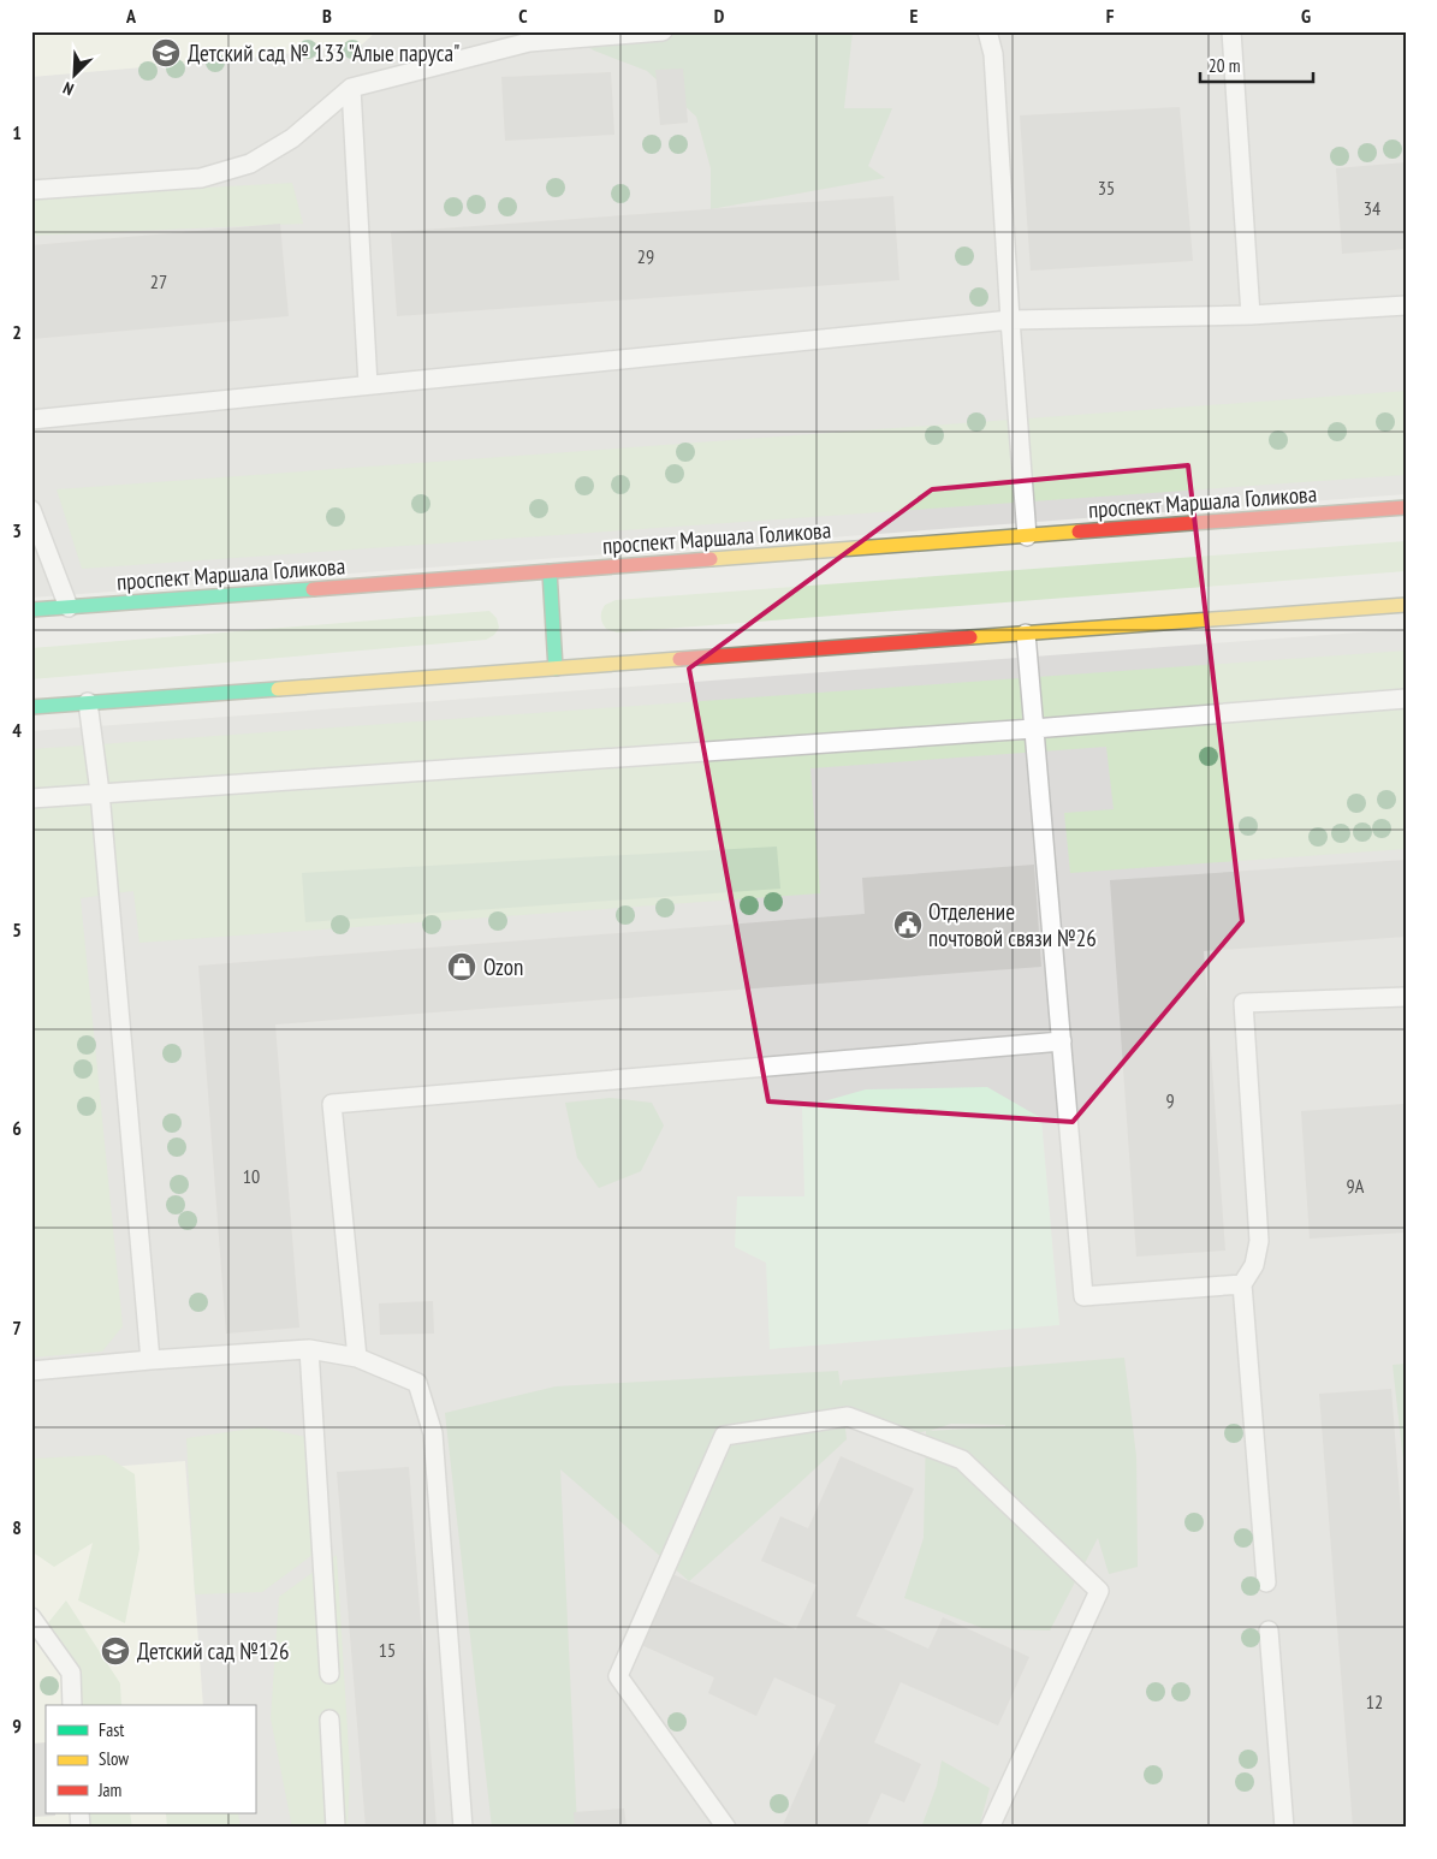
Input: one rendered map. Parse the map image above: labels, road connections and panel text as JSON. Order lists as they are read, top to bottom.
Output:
{
  "streets": {
    "main road": ["проспект Маршала Голикова"]
  },
  "places": {
    "school or university": ["Детский сад № 133 \"Алые паруса\"", "Детский сад №126"],
    "public building": ["Отделение почтовой связи №26"],
    "shop": ["Ozon"]
  },
  "house_numbers": [
    "35",
    "34",
    "29",
    "27",
    "9",
    "10",
    "9А",
    "15",
    "12"
  ],
  "legend": ["Fast", "Slow", "Jam"],
  "scale_bar": "20 m",
  "north": "bottom left",
  "grid": {
    "columns": [
      "A",
      "B",
      "C",
      "D",
      "E",
      "F",
      "G"
    ],
    "rows": [
      "1",
      "2",
      "3",
      "4",
      "5",
      "6",
      "7",
      "8",
      "9"
    ]
  }
}
